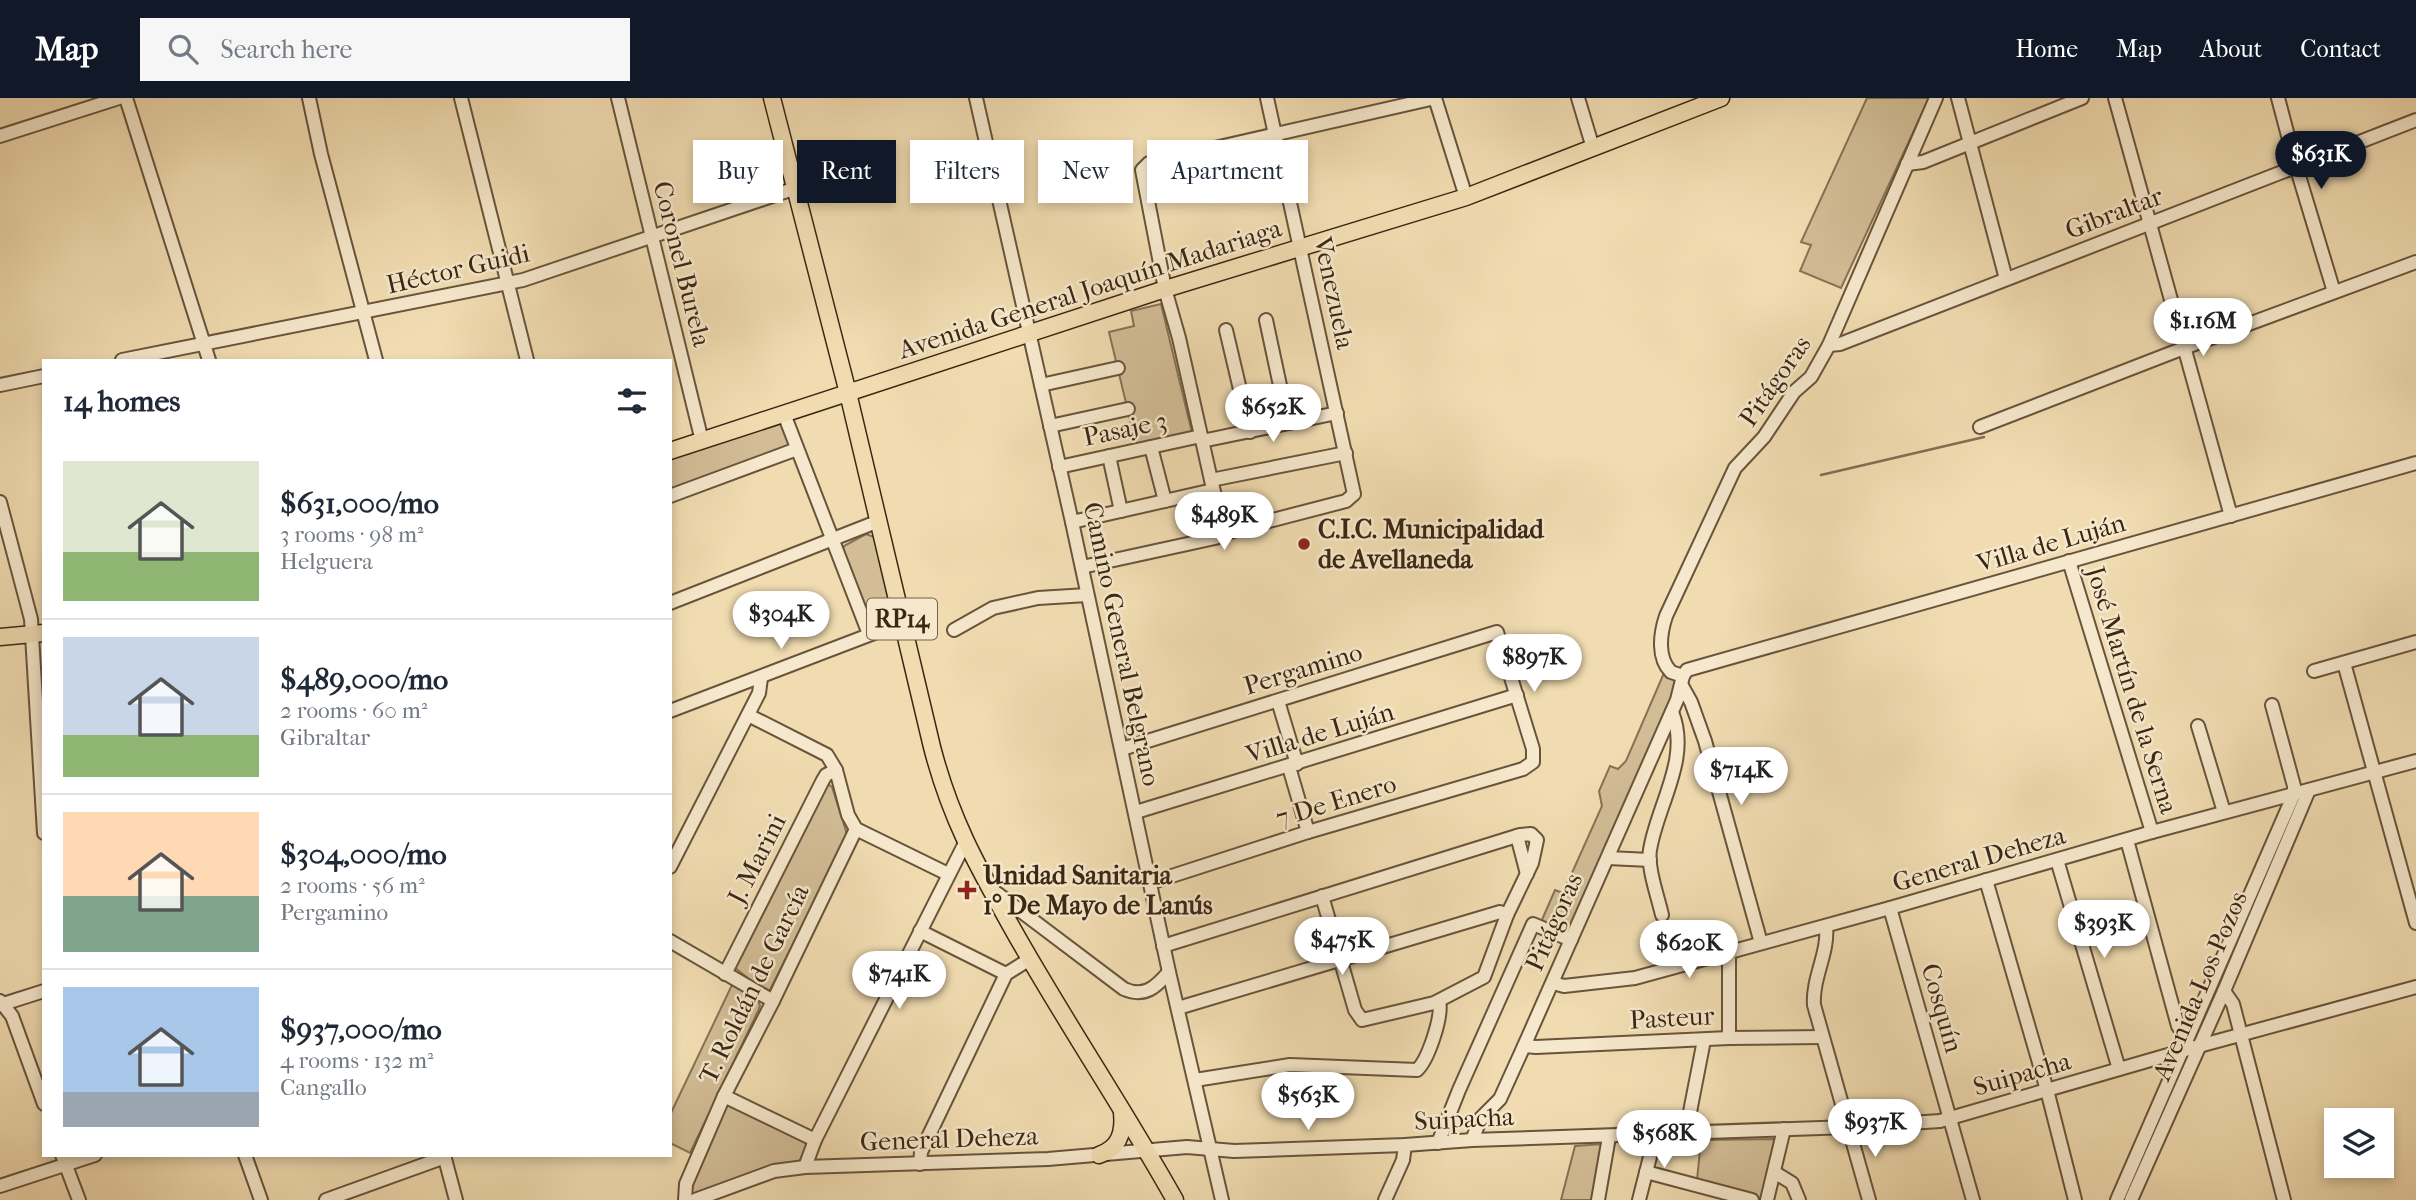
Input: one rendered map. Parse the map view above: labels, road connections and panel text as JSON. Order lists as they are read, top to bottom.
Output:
{
  "streets": {
    "main road": ["Avenida General Joaquín Madariaga", "RP14"],
    "street": [
      "Gibraltar",
      "Coronel Burela",
      "Héctor Guidi",
      "Venezuela",
      "Pitágoras",
      "Pasaje 3",
      "Villa de Luján",
      "Camino General Belgrano",
      "Pergamino",
      "José Martín de la Serna",
      "7 De Enero",
      "J. Marini",
      "General Deheza",
      "T. Roldán de García",
      "Avenida Los Pozos",
      "Cosquín",
      "Pasteur",
      "Suipacha"
    ]
  },
  "crossings": [
    ["Gibraltar", "Pitágoras"],
    ["Coronel Burela", "Héctor Guidi"],
    ["Coronel Burela", "Avenida General Joaquín Madariaga"],
    ["Héctor Guidi", "RP14"],
    ["Avenida General Joaquín Madariaga", "Venezuela"],
    ["Avenida General Joaquín Madariaga", "RP14"],
    ["Avenida General Joaquín Madariaga", "Camino General Belgrano"],
    ["Venezuela", "Pasaje 3"],
    ["Pitágoras", "Villa de Luján"],
    ["Pitágoras", "General Deheza"],
    ["Pitágoras", "Pasteur"],
    ["Pitágoras", "Suipacha"],
    ["Pasaje 3", "Camino General Belgrano"],
    ["Villa de Luján", "Camino General Belgrano"],
    ["Villa de Luján", "Pergamino"],
    ["Villa de Luján", "José Martín de la Serna"],
    ["Villa de Luján", "7 De Enero"],
    ["RP14", "General Deheza"],
    ["Camino General Belgrano", "Pergamino"],
    ["Camino General Belgrano", "7 De Enero"],
    ["Camino General Belgrano", "General Deheza"],
    ["Camino General Belgrano", "Suipacha"],
    ["Pergamino", "7 De Enero"],
    ["José Martín de la Serna", "General Deheza"],
    ["General Deheza", "Avenida Los Pozos"],
    ["General Deheza", "Cosquín"],
    ["General Deheza", "Suipacha"],
    ["Avenida Los Pozos", "Suipacha"],
    ["Cosquín", "Suipacha"]
  ],
  "places": {
    "other": ["C.I.C. Municipalidad de Avellaneda"],
    "health": ["Unidad Sanitaria 1° De Mayo de Lanús"]
  },
  "page": {
    "header": "Map",
    "search": "Search here",
    "nav": [
      "Home",
      "Map",
      "About",
      "Contact"
    ],
    "price": [
      "$631K",
      "$1.16M",
      "$652K",
      "$489K",
      "$304K",
      "$897K",
      "$714K",
      "$393K",
      "$475K",
      "$620K",
      "$741K",
      "$563K",
      "$937K",
      "$568K"
    ],
    "chip": [
      "Buy",
      "Rent",
      "Filters",
      "New",
      "Apartment"
    ],
    "heading": "14 homes",
    "list": [
      {
        "name": "$631,000/mo",
        "note": "3 rooms · 98 m² · Helguera"
      },
      {
        "name": "$489,000/mo",
        "note": "2 rooms · 60 m² · Gibraltar"
      },
      {
        "name": "$304,000/mo",
        "note": "2 rooms · 56 m² · Pergamino"
      },
      {
        "name": "$937,000/mo",
        "note": "4 rooms · 132 m² · Cangallo"
      }
    ]
  }
}
